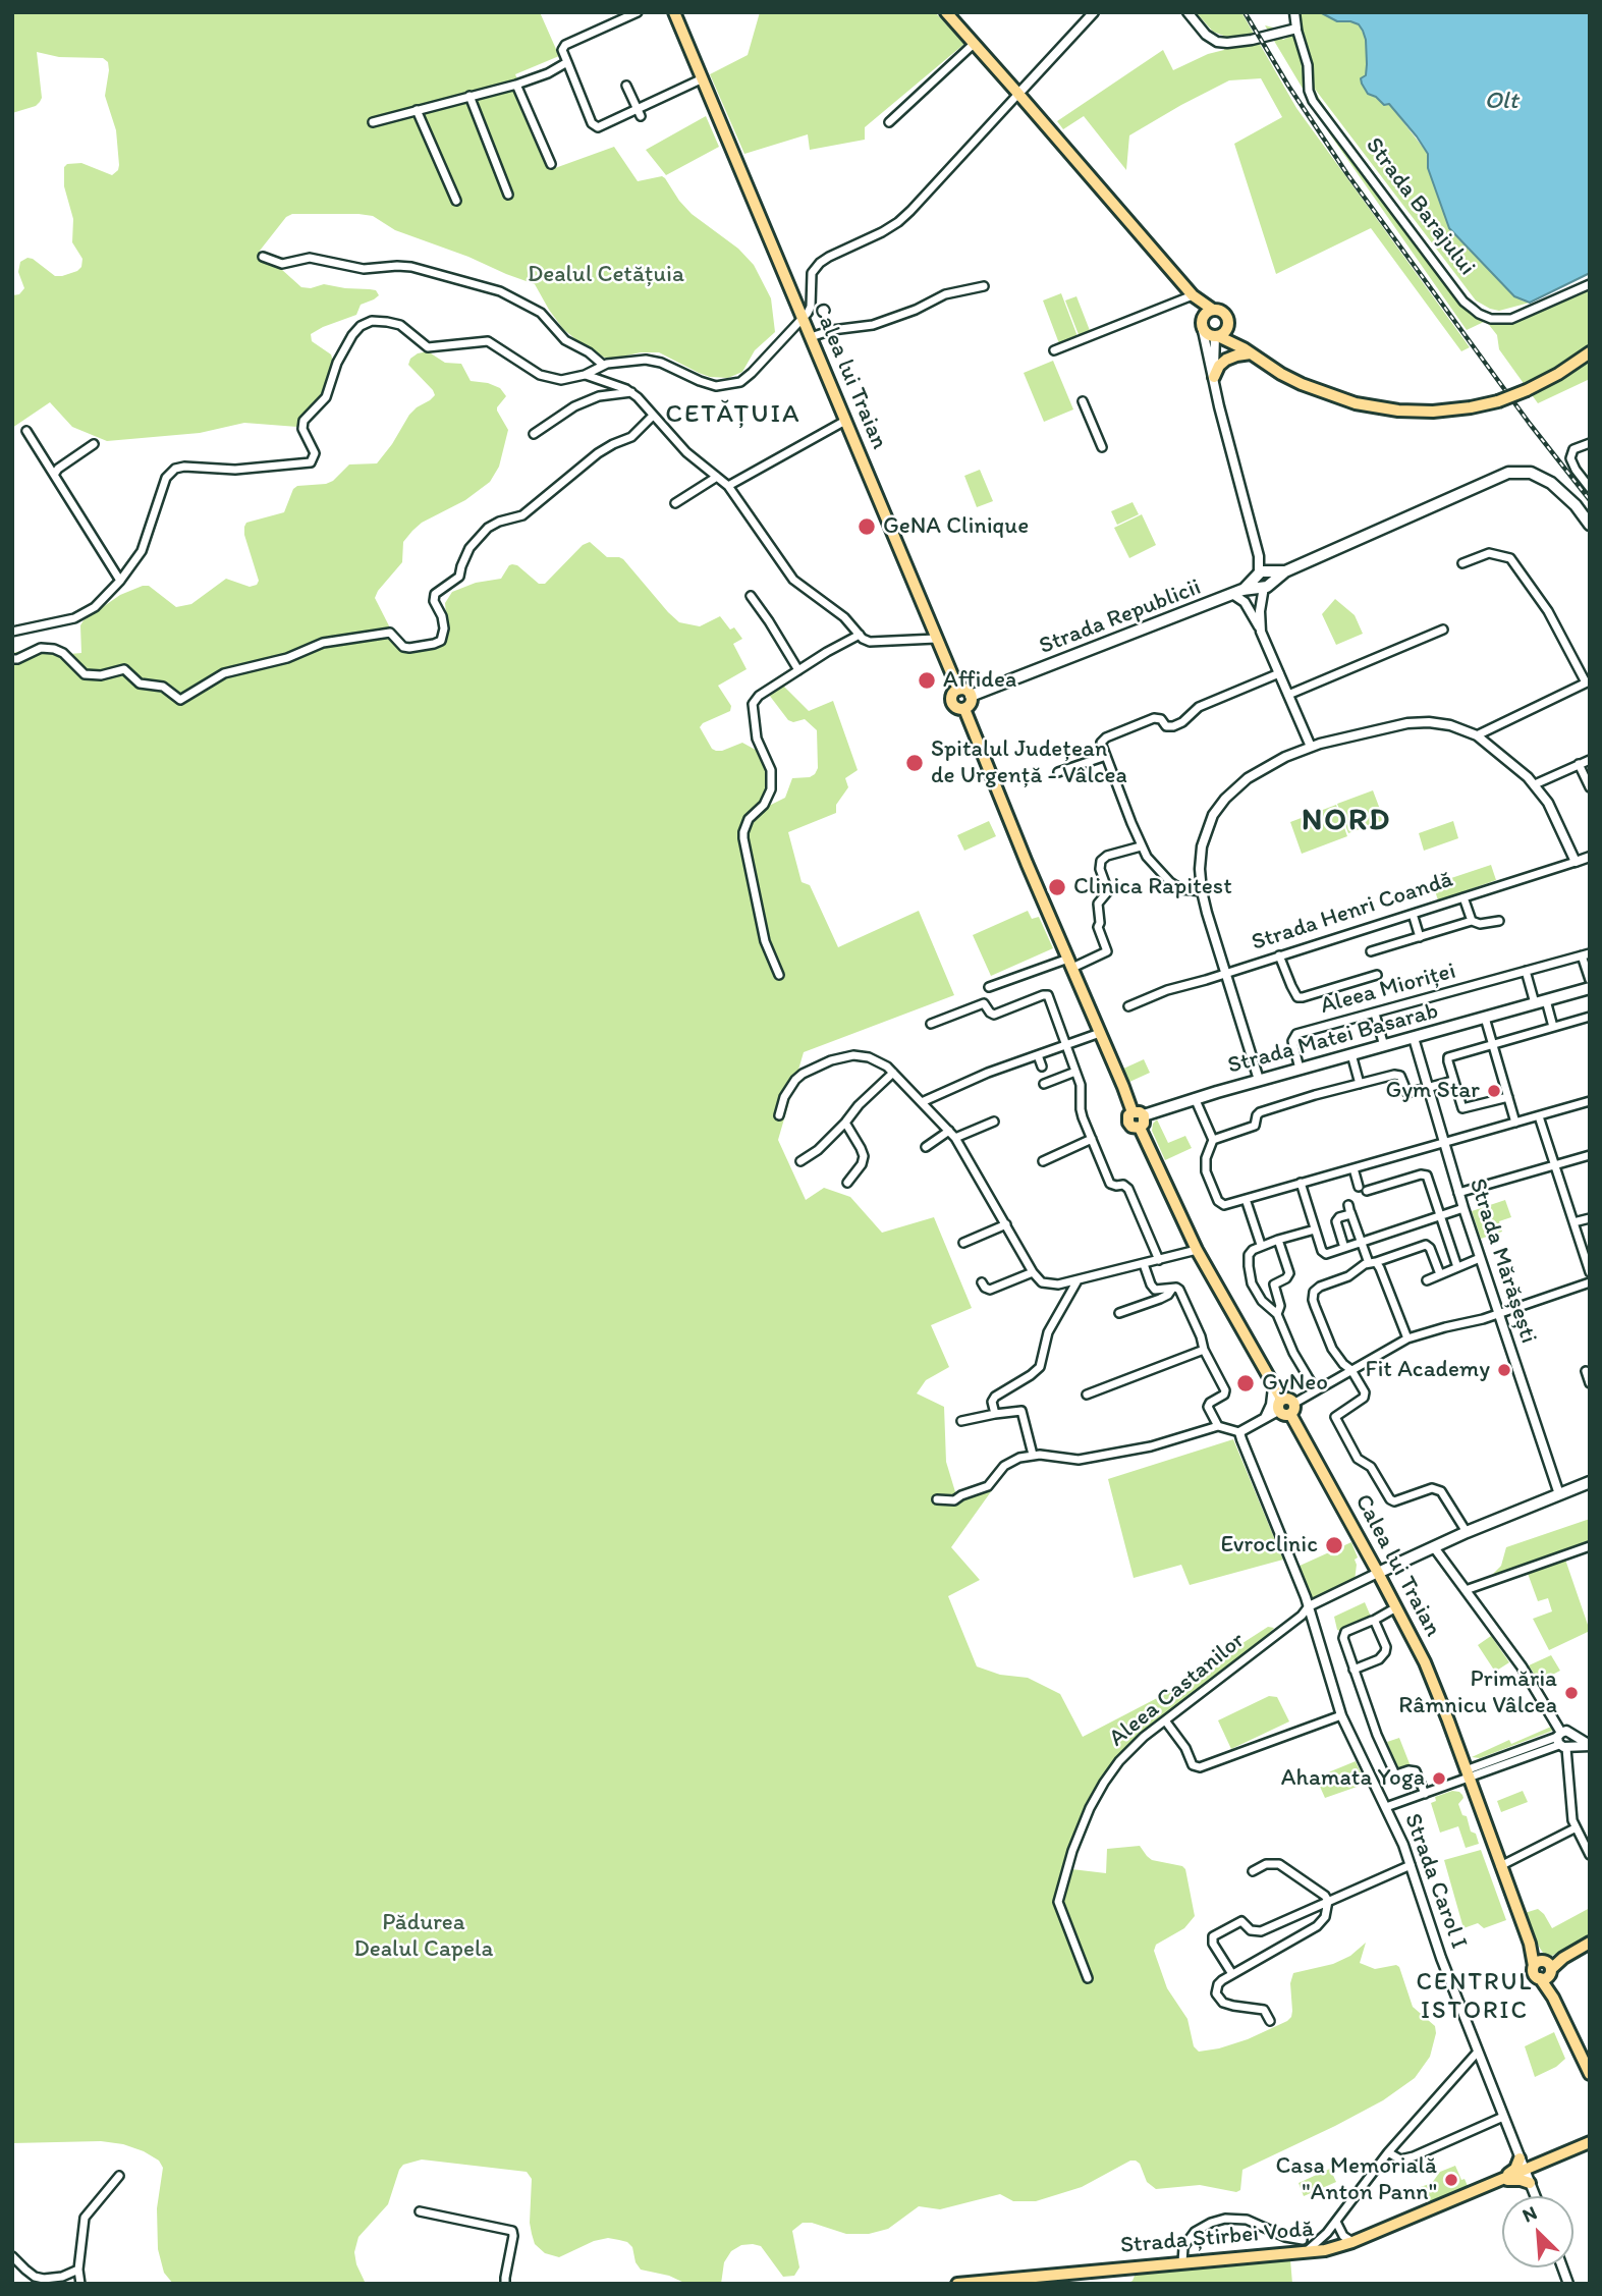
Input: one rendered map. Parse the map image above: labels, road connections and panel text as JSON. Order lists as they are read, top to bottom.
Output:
{
  "streets": {
    "main road": [
      "Calea lui Traian",
      "Strada Republicii",
      "Strada Matei Basarab",
      "Strada Știrbei Vodă"
    ],
    "street": [
      "Strada Barajului",
      "Strada Henri Coandă",
      "Aleea Mioriței",
      "Strada Mărășești",
      "Aleea Castanilor",
      "Strada Carol I"
    ]
  },
  "crossings": [
    ["Calea lui Traian", "Strada Republicii"],
    ["Calea lui Traian", "Strada Matei Basarab"],
    ["Aleea Mioriței", "Strada Matei Basarab"],
    ["Strada Matei Basarab", "Strada Mărășești"],
    ["Aleea Castanilor", "Strada Carol I"],
    ["Strada Carol I", "Strada Știrbei Vodă"]
  ],
  "districts": ["CETĂȚUIA", "NORD", "CENTRUL ISTORIC"],
  "water": ["Olt"],
  "parks": ["Dealul Cetățuia", "Pădurea Dealul Capela"],
  "places": [
    "GeNA Clinique",
    "Affidea",
    "Spitalul Județean de Urgență - Vâlcea",
    "Clinica Rapitest",
    "Gym Star",
    "Fit Academy",
    "GyNeo",
    "Evroclinic",
    "Primăria Râmnicu Vâlcea",
    "Ahamata Yoga",
    "Casa Memorială \"Anton Pann\""
  ],
  "north": "top left"
}
